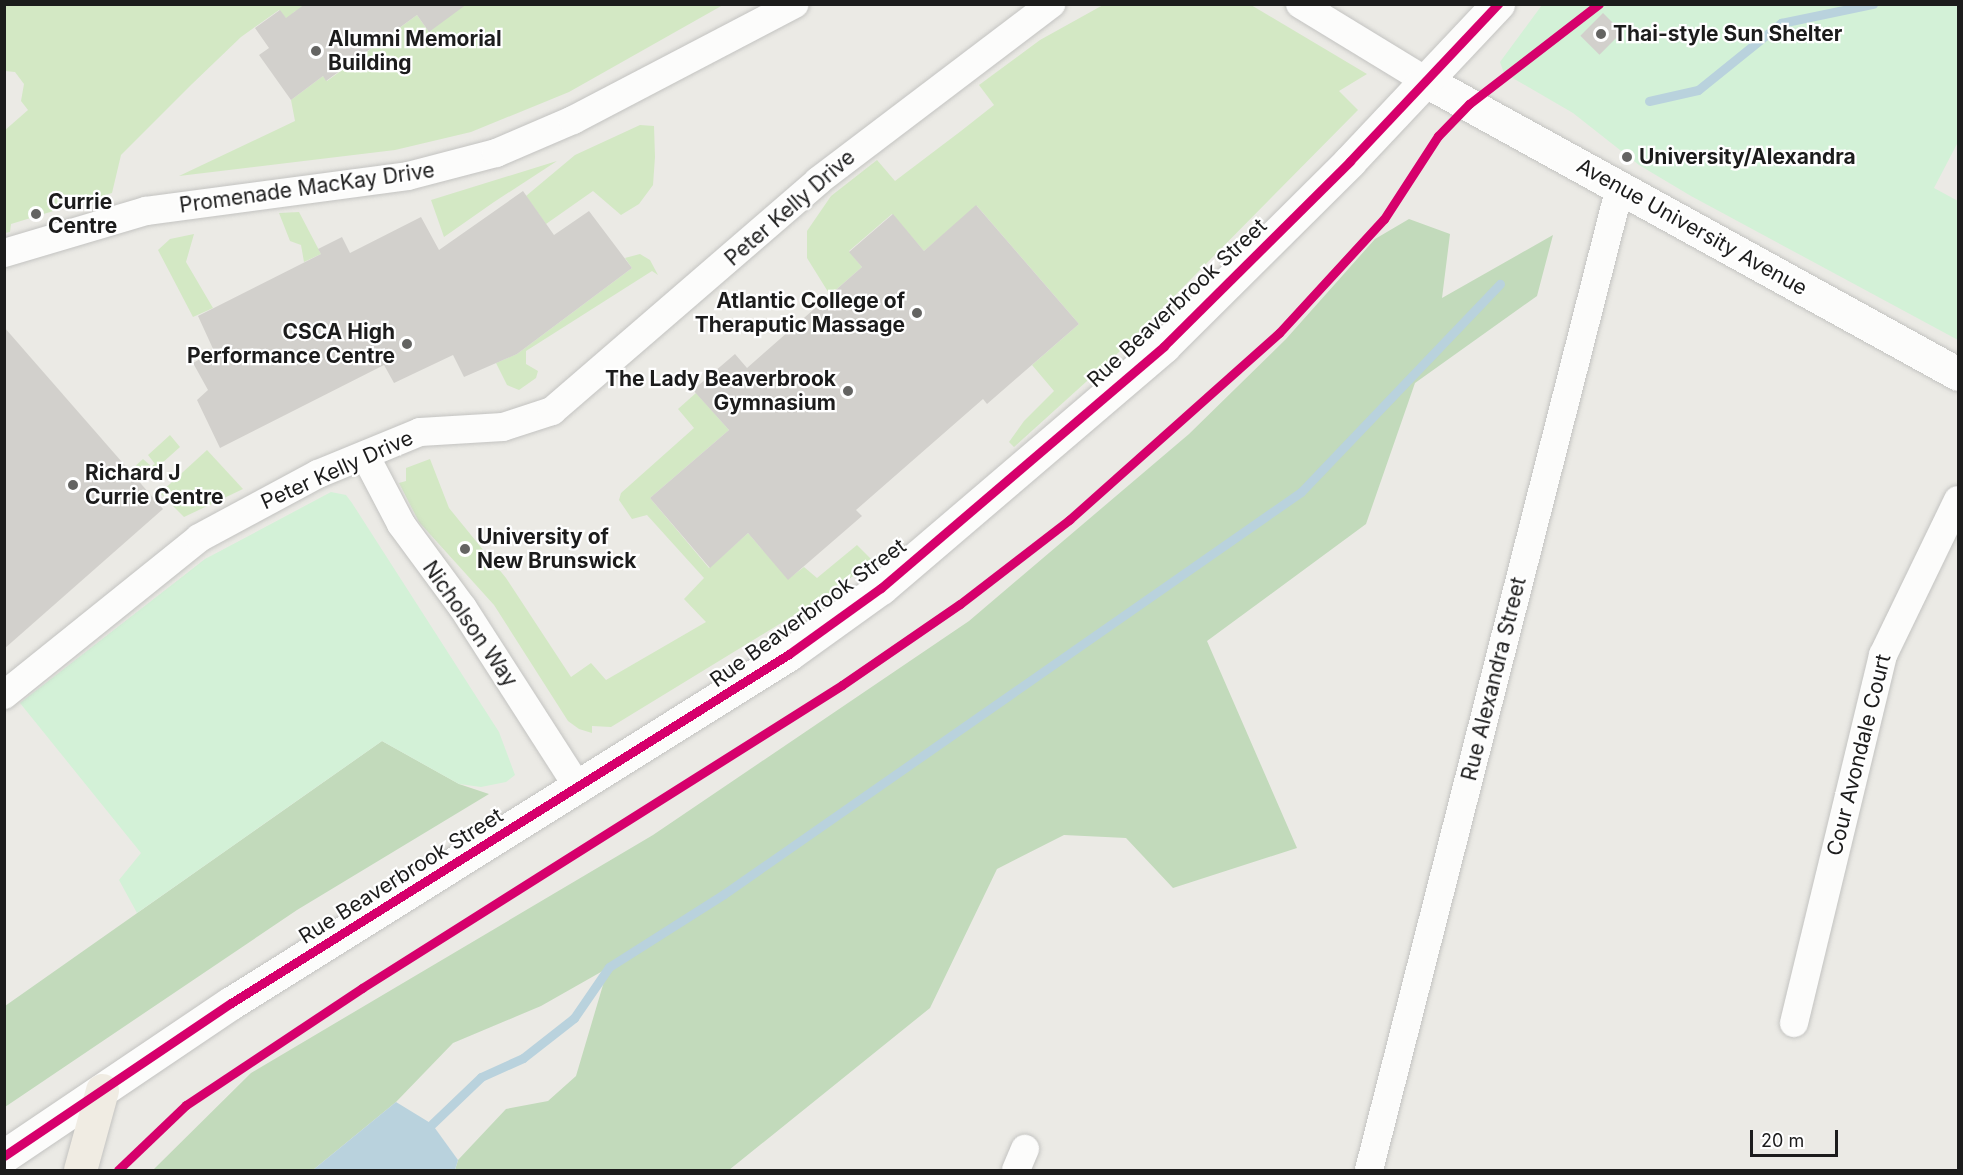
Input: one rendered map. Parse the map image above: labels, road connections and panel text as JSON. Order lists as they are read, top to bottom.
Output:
{
  "streets": {
    "street": [
      "Promenade MacKay Drive",
      "Peter Kelly Drive",
      "Avenue University Avenue",
      "Rue Beaverbrook Street",
      "Nicholson Way",
      "Rue Alexandra Street",
      "Cour Avondale Court"
    ]
  },
  "crossings": [
    ["Peter Kelly Drive", "Nicholson Way"],
    ["Avenue University Avenue", "Rue Beaverbrook Street"],
    ["Avenue University Avenue", "Rue Alexandra Street"],
    ["Rue Beaverbrook Street", "Nicholson Way"]
  ],
  "places": [
    "Thai-style Sun Shelter",
    "Alumni Memorial Building",
    "University/Alexandra",
    "Currie Centre",
    "Atlantic College of Theraputic Massage",
    "CSCA High Performance Centre",
    "The Lady Beaverbrook Gymnasium",
    "Richard J Currie Centre",
    "University of New Brunswick"
  ],
  "scale_bar": "20 m"
}
